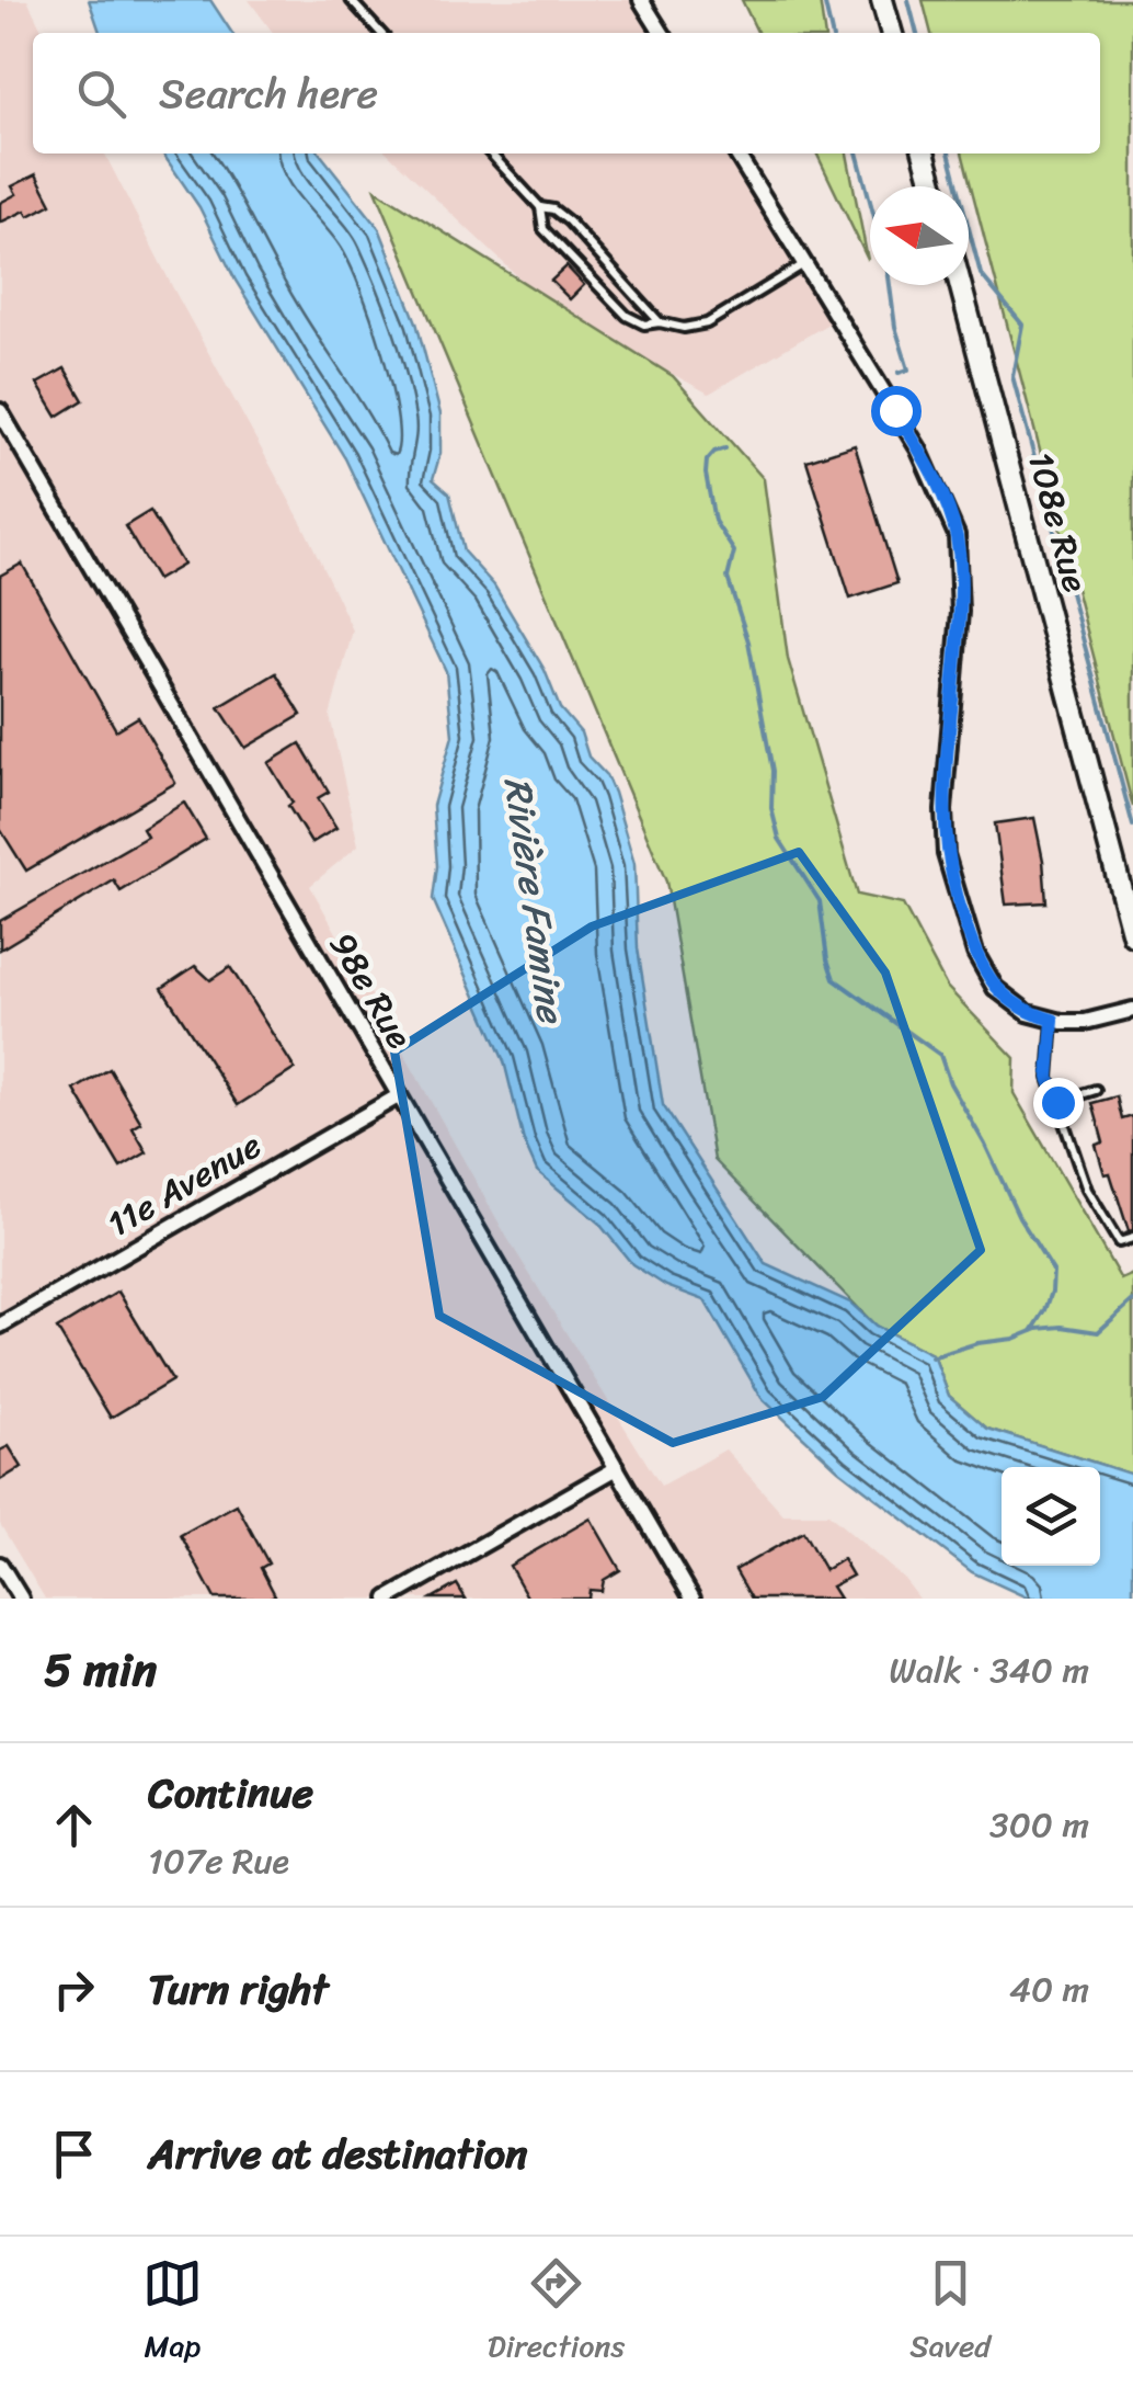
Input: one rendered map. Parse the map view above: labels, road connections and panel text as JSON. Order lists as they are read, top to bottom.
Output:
{
  "streets": {
    "main road": ["108e Rue"],
    "street": ["98e Rue", "11e Avenue"]
  },
  "crossings": [
    ["98e Rue", "11e Avenue"]
  ],
  "water": ["Rivière Famine"],
  "north": "left",
  "page": {
    "search": "Search here",
    "heading": ["5 min", "Walk · 340 m"],
    "list": [
      ["Continue", "107e Rue", "300 m"],
      ["Turn right", "40 m"],
      "Arrive at destination"
    ],
    "nav": ["Map", "Directions", "Saved"]
  }
}
